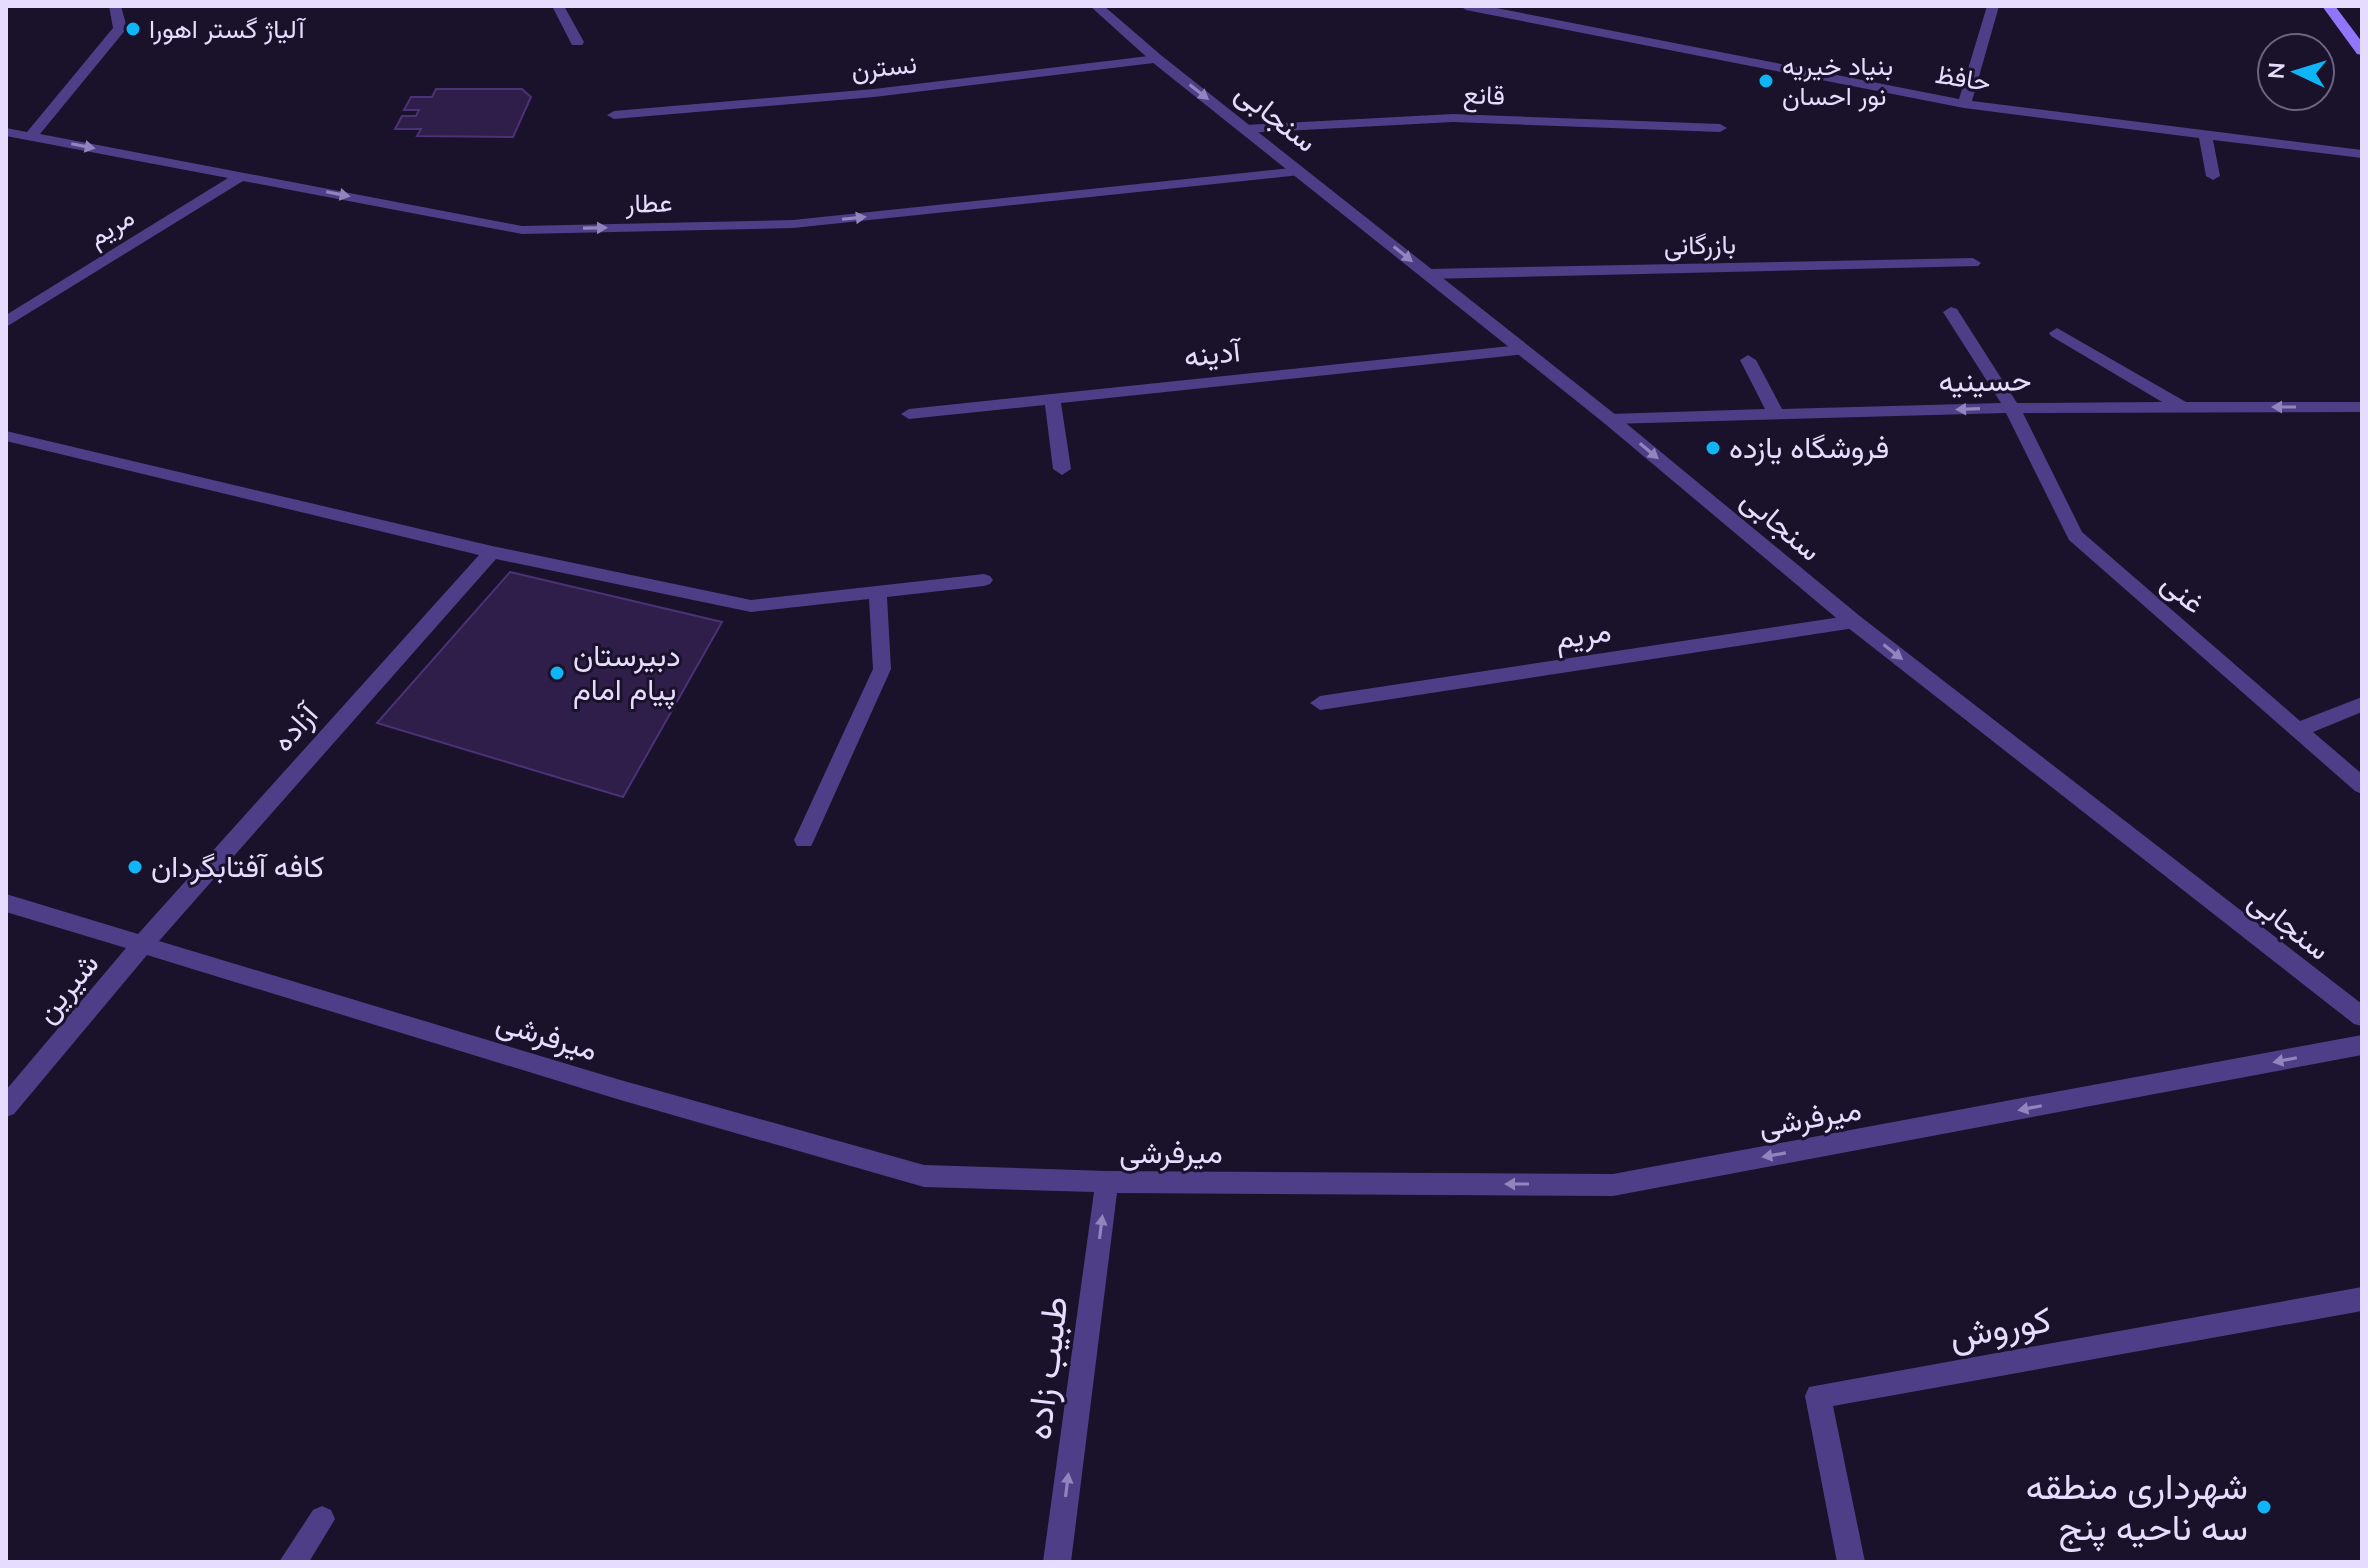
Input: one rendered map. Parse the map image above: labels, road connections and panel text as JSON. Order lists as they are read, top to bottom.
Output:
{
  "streets": {
    "street": [
      "نسترن",
      "حافظ",
      "قانع",
      "سنجابی",
      "عطار",
      "مریم",
      "بازرگانی",
      "آدینه",
      "حسینیه",
      "غنی",
      "آزاده",
      "شیرین",
      "میرفرشی",
      "کوروش",
      "طبیب زاده"
    ]
  },
  "crossings": [
    ["نسترن", "سنجابی"],
    ["قانع", "سنجابی"],
    ["سنجابی", "عطار"],
    ["سنجابی", "مریم"],
    ["سنجابی", "بازرگانی"],
    ["سنجابی", "آدینه"],
    ["سنجابی", "حسینیه"],
    ["عطار", "مریم"],
    ["حسینیه", "غنی"],
    ["آزاده", "شیرین"],
    ["آزاده", "میرفرشی"],
    ["شیرین", "میرفرشی"],
    ["میرفرشی", "طبیب زاده"]
  ],
  "one_way": [
    "سنجابی",
    "عطار",
    "حسینیه",
    "میرفرشی",
    "طبیب زاده"
  ],
  "places": [
    "آلیاژ گستر اهورا",
    "بنیاد خیریه نور احسان",
    "فروشگاه یازده",
    "دبیرستان پیام امام",
    "کافه آفتابگردان",
    "شهرداری منطقه سه ناحیه پنج"
  ],
  "north": "left"
}
